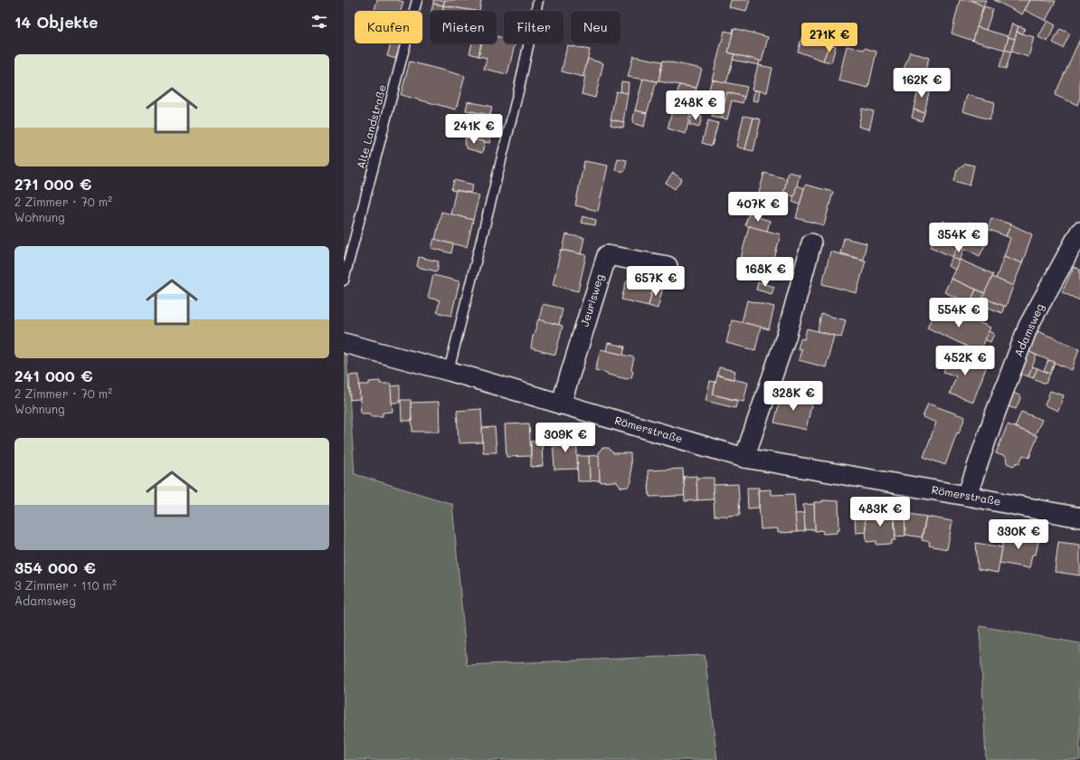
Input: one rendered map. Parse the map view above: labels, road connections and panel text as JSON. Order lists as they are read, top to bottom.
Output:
{
  "streets": {
    "street": ["Jeurisweg", "Adamsweg", "Römerstraße"],
    "lane": ["Alte Landstraße"]
  },
  "crossings": [
    ["Jeurisweg", "Römerstraße"],
    ["Adamsweg", "Römerstraße"]
  ],
  "page": {
    "heading": "14 Objekte",
    "chip": [
      "Kaufen",
      "Mieten",
      "Filter",
      "Neu"
    ],
    "price": [
      "271K €",
      "162K €",
      "248K €",
      "241K €",
      "407K €",
      "354K €",
      "168K €",
      "657K €",
      "554K €",
      "452K €",
      "328K €",
      "309K €",
      "483K €",
      "330K €"
    ],
    "list": [
      {
        "name": "271 000 €",
        "note": "2 Zimmer · 70 m² · Wohnung"
      },
      {
        "name": "241 000 €",
        "note": "2 Zimmer · 70 m² · Wohnung"
      },
      {
        "name": "354 000 €",
        "note": "3 Zimmer · 110 m² · Adamsweg"
      }
    ]
  }
}
